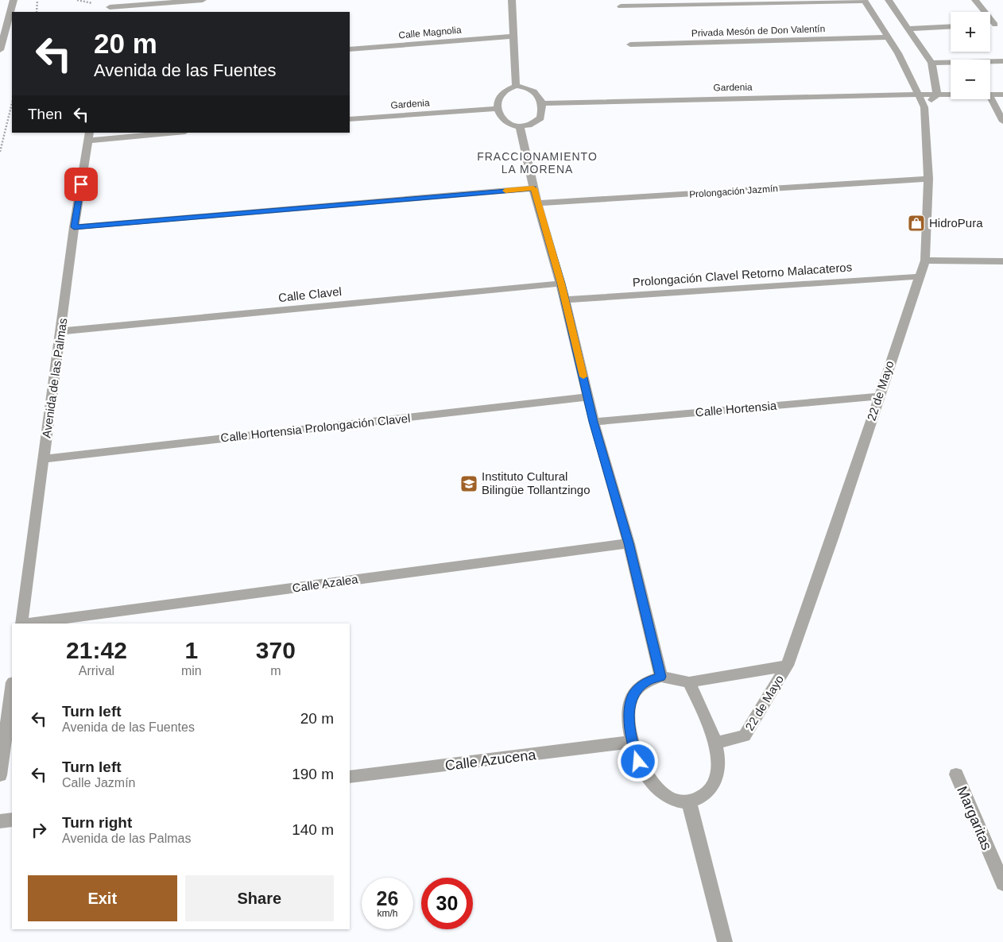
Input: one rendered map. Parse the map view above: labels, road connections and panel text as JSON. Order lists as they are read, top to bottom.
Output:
{
  "streets": {
    "street": [
      "Privada Mesón de Don Valentín",
      "Calle Magnolia",
      "Gardenia",
      "Prolongación Jazmín",
      "Prolongación Clavel Retorno Malacateros",
      "Calle Clavel",
      "Avenida de las Palmas",
      "22 de Mayo",
      "Calle Hortensia",
      "Calle Hortensia Prolongación Clavel",
      "Calle Azalea",
      "Calle Azucena",
      "Margaritas"
    ]
  },
  "crossings": [
    ["Prolongación Jazmín", "22 de Mayo"],
    ["Prolongación Clavel Retorno Malacateros", "22 de Mayo"],
    ["Calle Clavel", "Avenida de las Palmas"],
    ["Avenida de las Palmas", "Calle Hortensia Prolongación Clavel"],
    ["22 de Mayo", "Calle Hortensia"],
    ["22 de Mayo", "Calle Azucena"]
  ],
  "districts": ["FRACCIONAMIENTO LA MORENA"],
  "places": {
    "shop": ["HidroPura"],
    "school or university": ["Instituto Cultural Bilingüe Tollantzingo"]
  },
  "page": {
    "map_buttons": ["+", "−"],
    "turn": ["20 m", "Avenida de las Fuentes"],
    "then": "Then",
    "eta": [
      "21:42",
      "Arrival",
      "1",
      "min",
      "370",
      "m"
    ],
    "list": [
      {
        "name": "Turn left",
        "note": "Avenida de las Fuentes",
        "value": "20 m"
      },
      {
        "name": "Turn left",
        "note": "Calle Jazmín",
        "value": "190 m"
      },
      {
        "name": "Turn right",
        "note": "Avenida de las Palmas",
        "value": "140 m"
      }
    ],
    "buttons": ["Exit", "Share"],
    "speed": "26 km/h",
    "limit": "30"
  }
}
